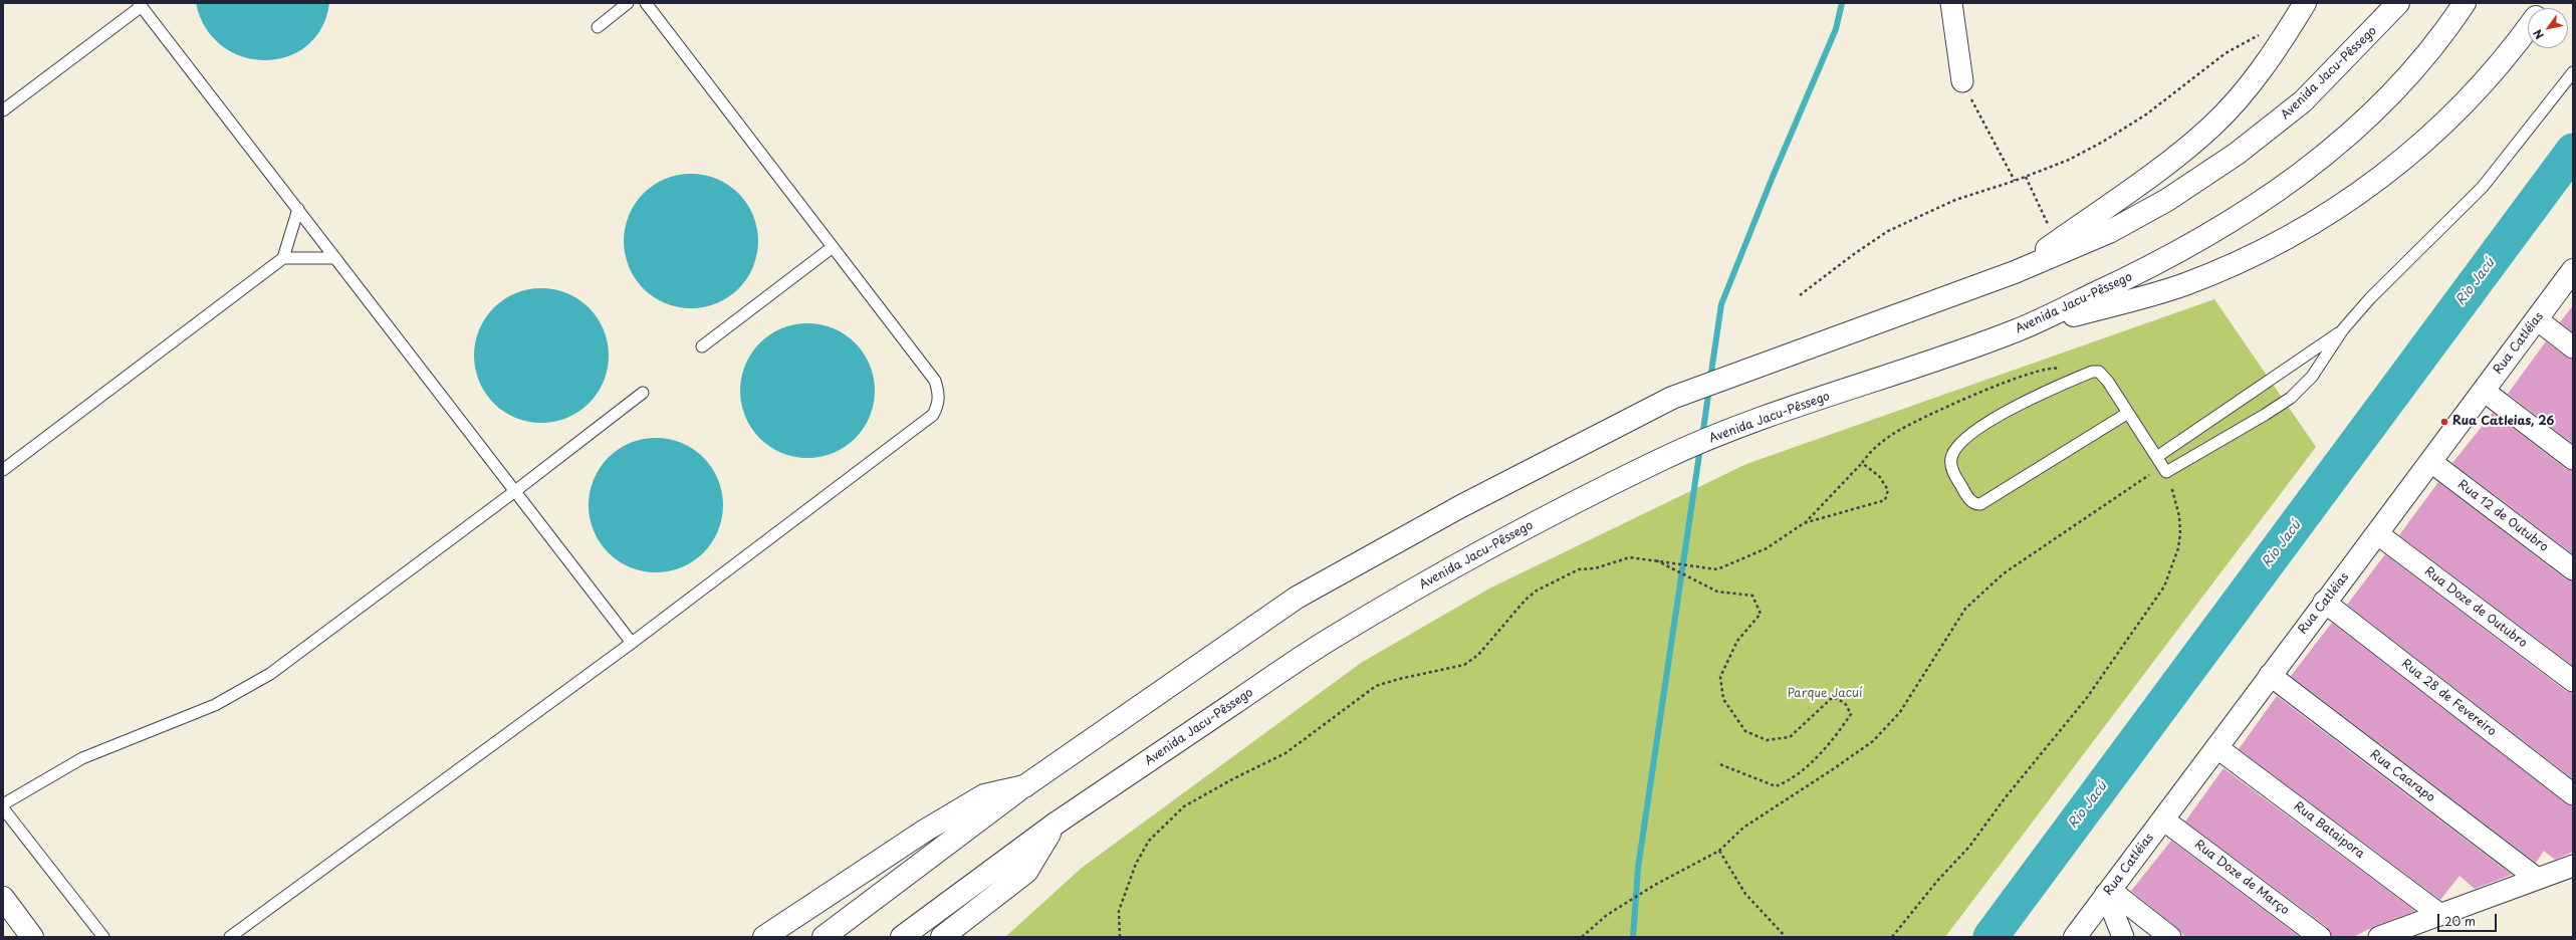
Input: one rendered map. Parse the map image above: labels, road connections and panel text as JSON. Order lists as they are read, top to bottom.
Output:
{
  "streets": {
    "main road": ["Avenida Jacu-Pêssego", "Rua Catléias"],
    "street": [
      "Rua 12 de Outubro",
      "Rua Doze de Outubro",
      "Rua 28 de Fevereiro",
      "Rua Caarapo",
      "Rua Bataipora",
      "Rua Doze de Março"
    ]
  },
  "crossings": [
    ["Rua Catléias", "Rua 12 de Outubro"],
    ["Rua Catléias", "Rua Doze de Outubro"],
    ["Rua Catléias", "Rua 28 de Fevereiro"],
    ["Rua Catléias", "Rua Caarapo"],
    ["Rua Catléias", "Rua Bataipora"],
    ["Rua Catléias", "Rua Doze de Março"]
  ],
  "water": ["Rio Jacú"],
  "parks": ["Parque Jacuí"],
  "places": ["Rua Catleias, 26"],
  "scale_bar": "20 m",
  "north": "bottom left"
}
